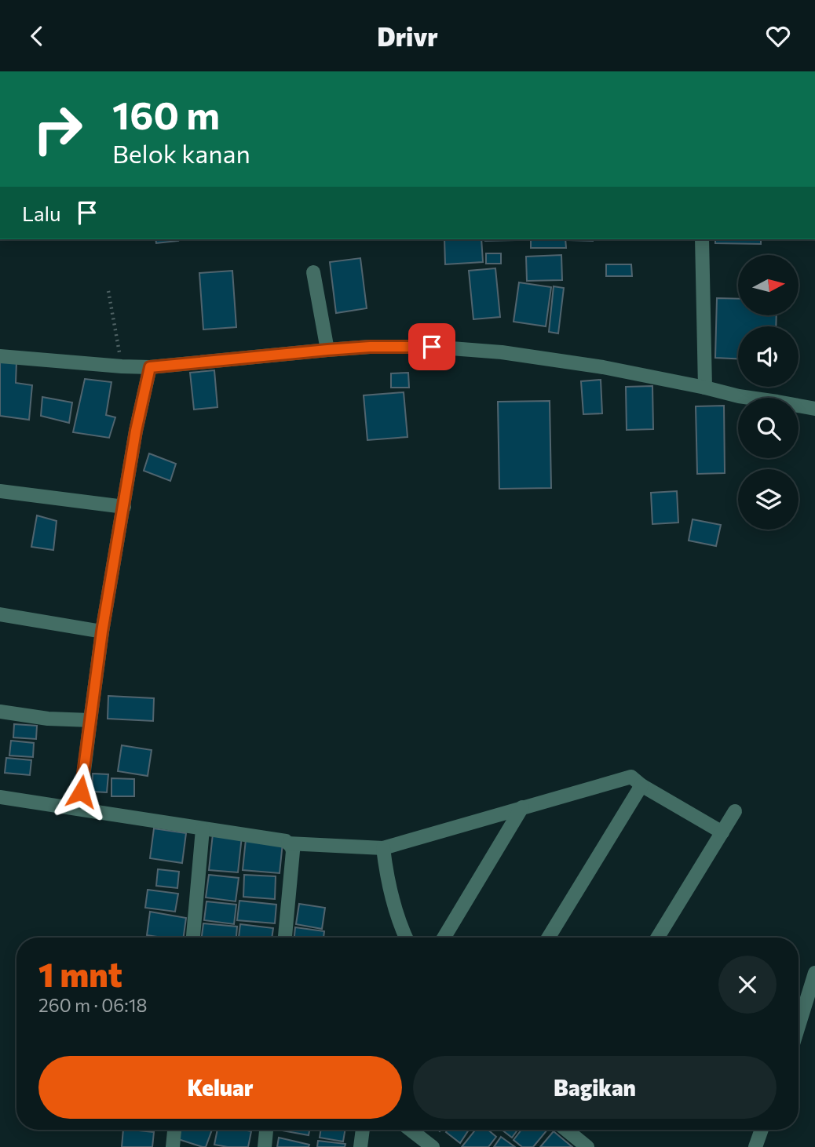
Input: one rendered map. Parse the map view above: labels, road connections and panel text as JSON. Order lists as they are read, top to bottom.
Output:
{
  "north": "right",
  "page": {
    "header": "Drivr",
    "turn": ["160 m", "Belok kanan"],
    "then": "Lalu",
    "heading": ["1 mnt", "260 m · 06:18"],
    "buttons": ["Keluar", "Bagikan"]
  }
}
